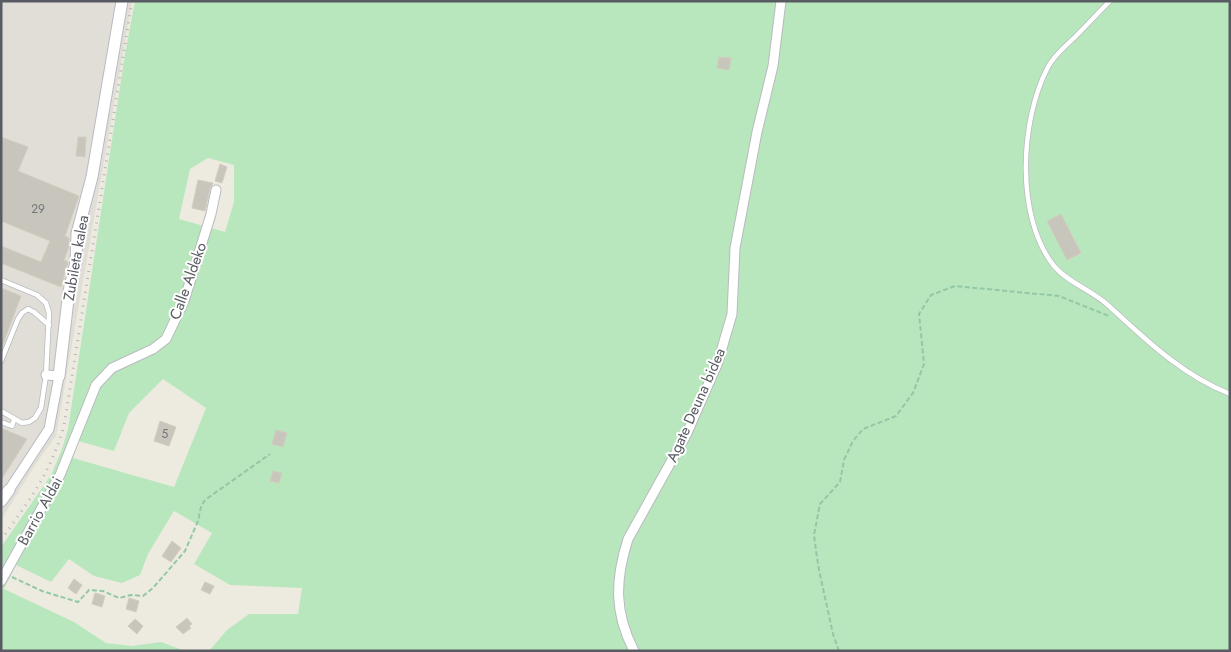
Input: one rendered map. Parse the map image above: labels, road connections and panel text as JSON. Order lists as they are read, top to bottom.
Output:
{
  "streets": {
    "street": [
      "Zubileta kalea",
      "Calle Aldeko",
      "Agate Deuna bidea",
      "Barrio Aldai"
    ]
  },
  "crossings": [
    ["Calle Aldeko", "Barrio Aldai"]
  ],
  "house_numbers": ["29", "5"]
}
